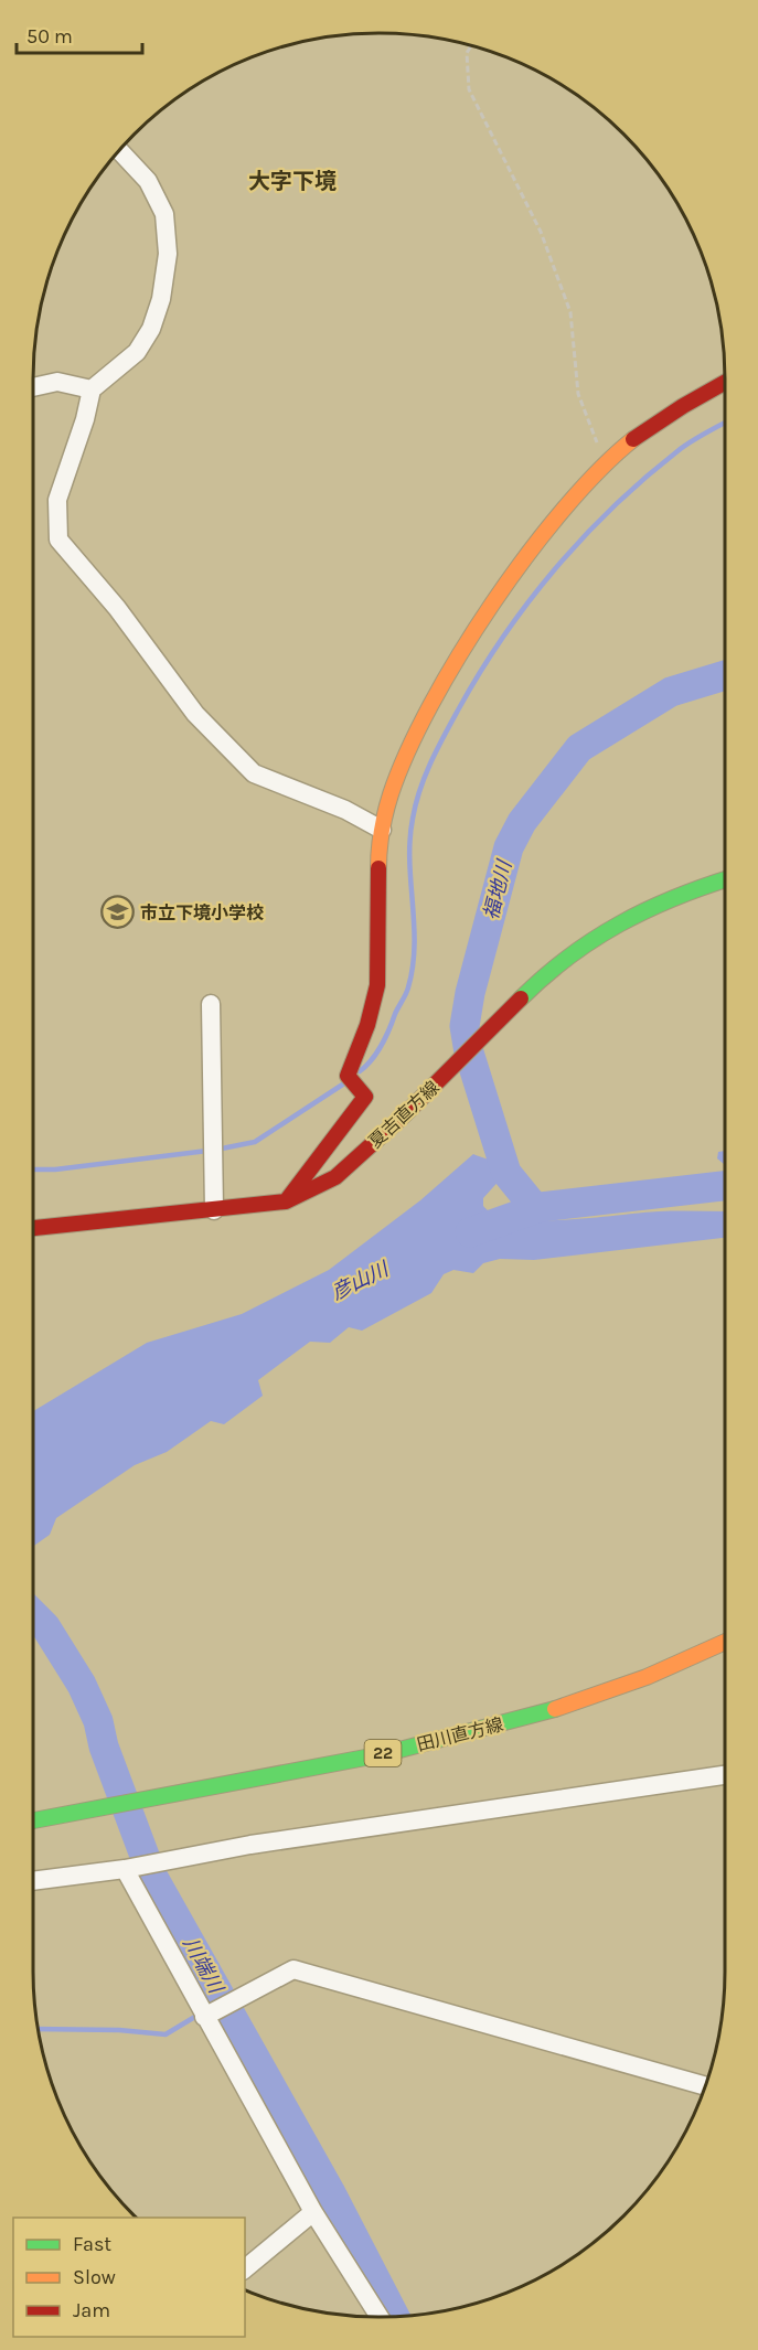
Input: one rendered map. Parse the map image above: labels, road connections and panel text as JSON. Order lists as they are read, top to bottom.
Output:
{
  "streets": {
    "main road": ["夏吉直方線", "田川直方線", "22"]
  },
  "districts": ["大字下境"],
  "water": ["福地川", "彦山川", "川端川"],
  "places": {
    "school or university": ["市立下境小学校"]
  },
  "legend": ["Fast", "Slow", "Jam"],
  "scale_bar": "50 m"
}
